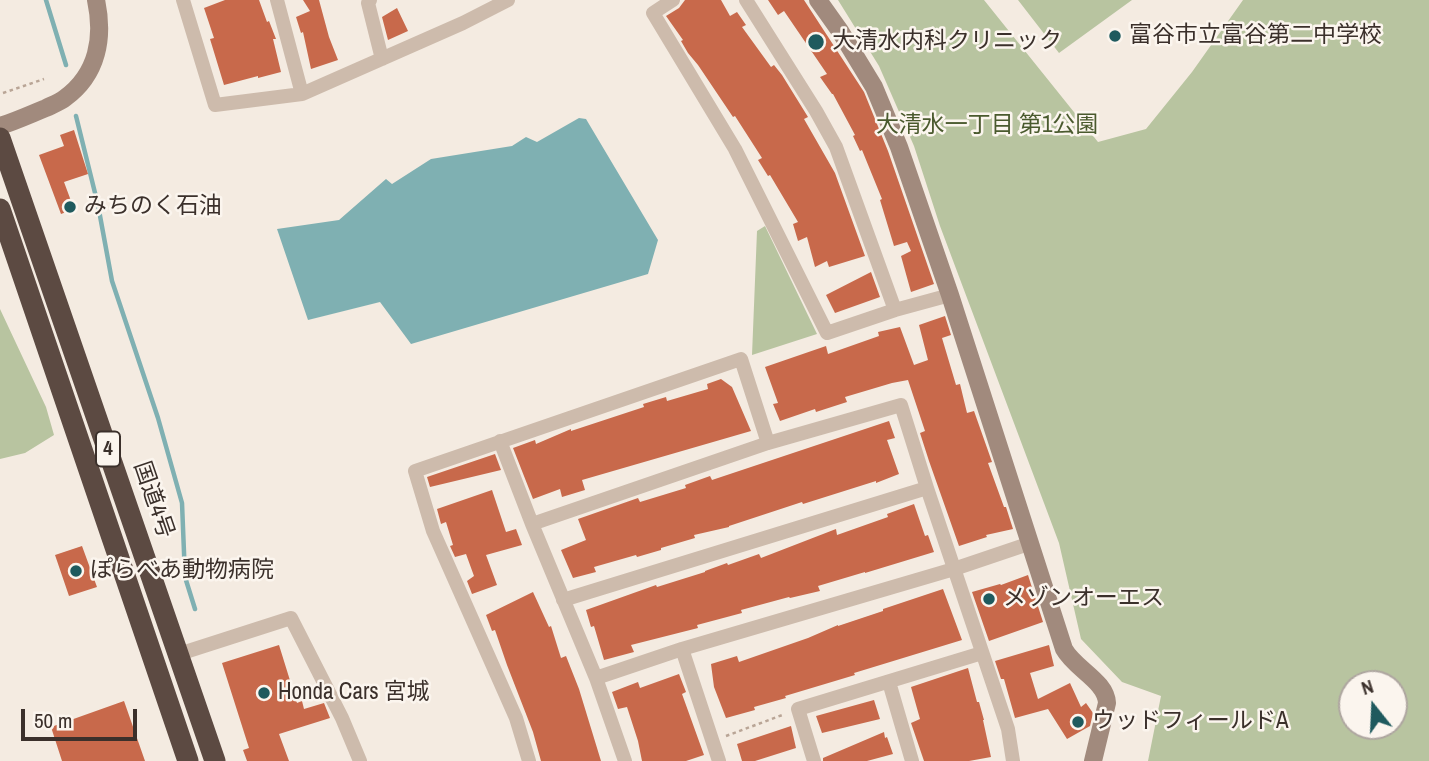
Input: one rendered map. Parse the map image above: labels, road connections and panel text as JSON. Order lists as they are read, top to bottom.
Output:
{
  "streets": {
    "highway": ["4", "国道4号"]
  },
  "parks": ["大清水一丁目 第1公園"],
  "places": [
    "富谷市立富谷第二中学校",
    "大清水内科クリニック",
    "みちのく石油",
    "ぽらべあ動物病院",
    "メゾンオーエス",
    "Honda Cars 宮城",
    "ウッドフィールドA"
  ],
  "scale_bar": "50 m",
  "north": "top"
}
